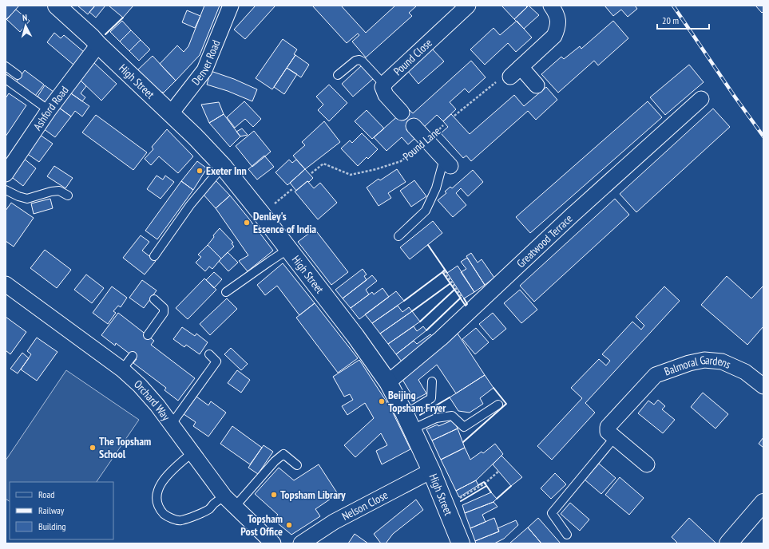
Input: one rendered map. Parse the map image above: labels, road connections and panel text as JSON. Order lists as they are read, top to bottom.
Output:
{
  "streets": {
    "street": [
      "Pound Close",
      "Denver Road",
      "High Street",
      "Ashford Road",
      "Greatwood Terrace",
      "Balmoral Gardens",
      "Orchard Way",
      "Nelson Close"
    ],
    "path": ["Pound Lane"]
  },
  "crossings": [
    ["Denver Road", "High Street"],
    ["High Street", "Ashford Road"],
    ["High Street", "Greatwood Terrace"],
    ["High Street", "Nelson Close"]
  ],
  "places": [
    "Exeter Inn",
    "Denley's Essence of India",
    "Beijing Topsham Fryer",
    "The Topsham School",
    "Topsham Library",
    "Topsham Post Office"
  ],
  "legend": ["Road", "Railway", "Building"],
  "scale_bar": "20 m",
  "north": "top"
}
